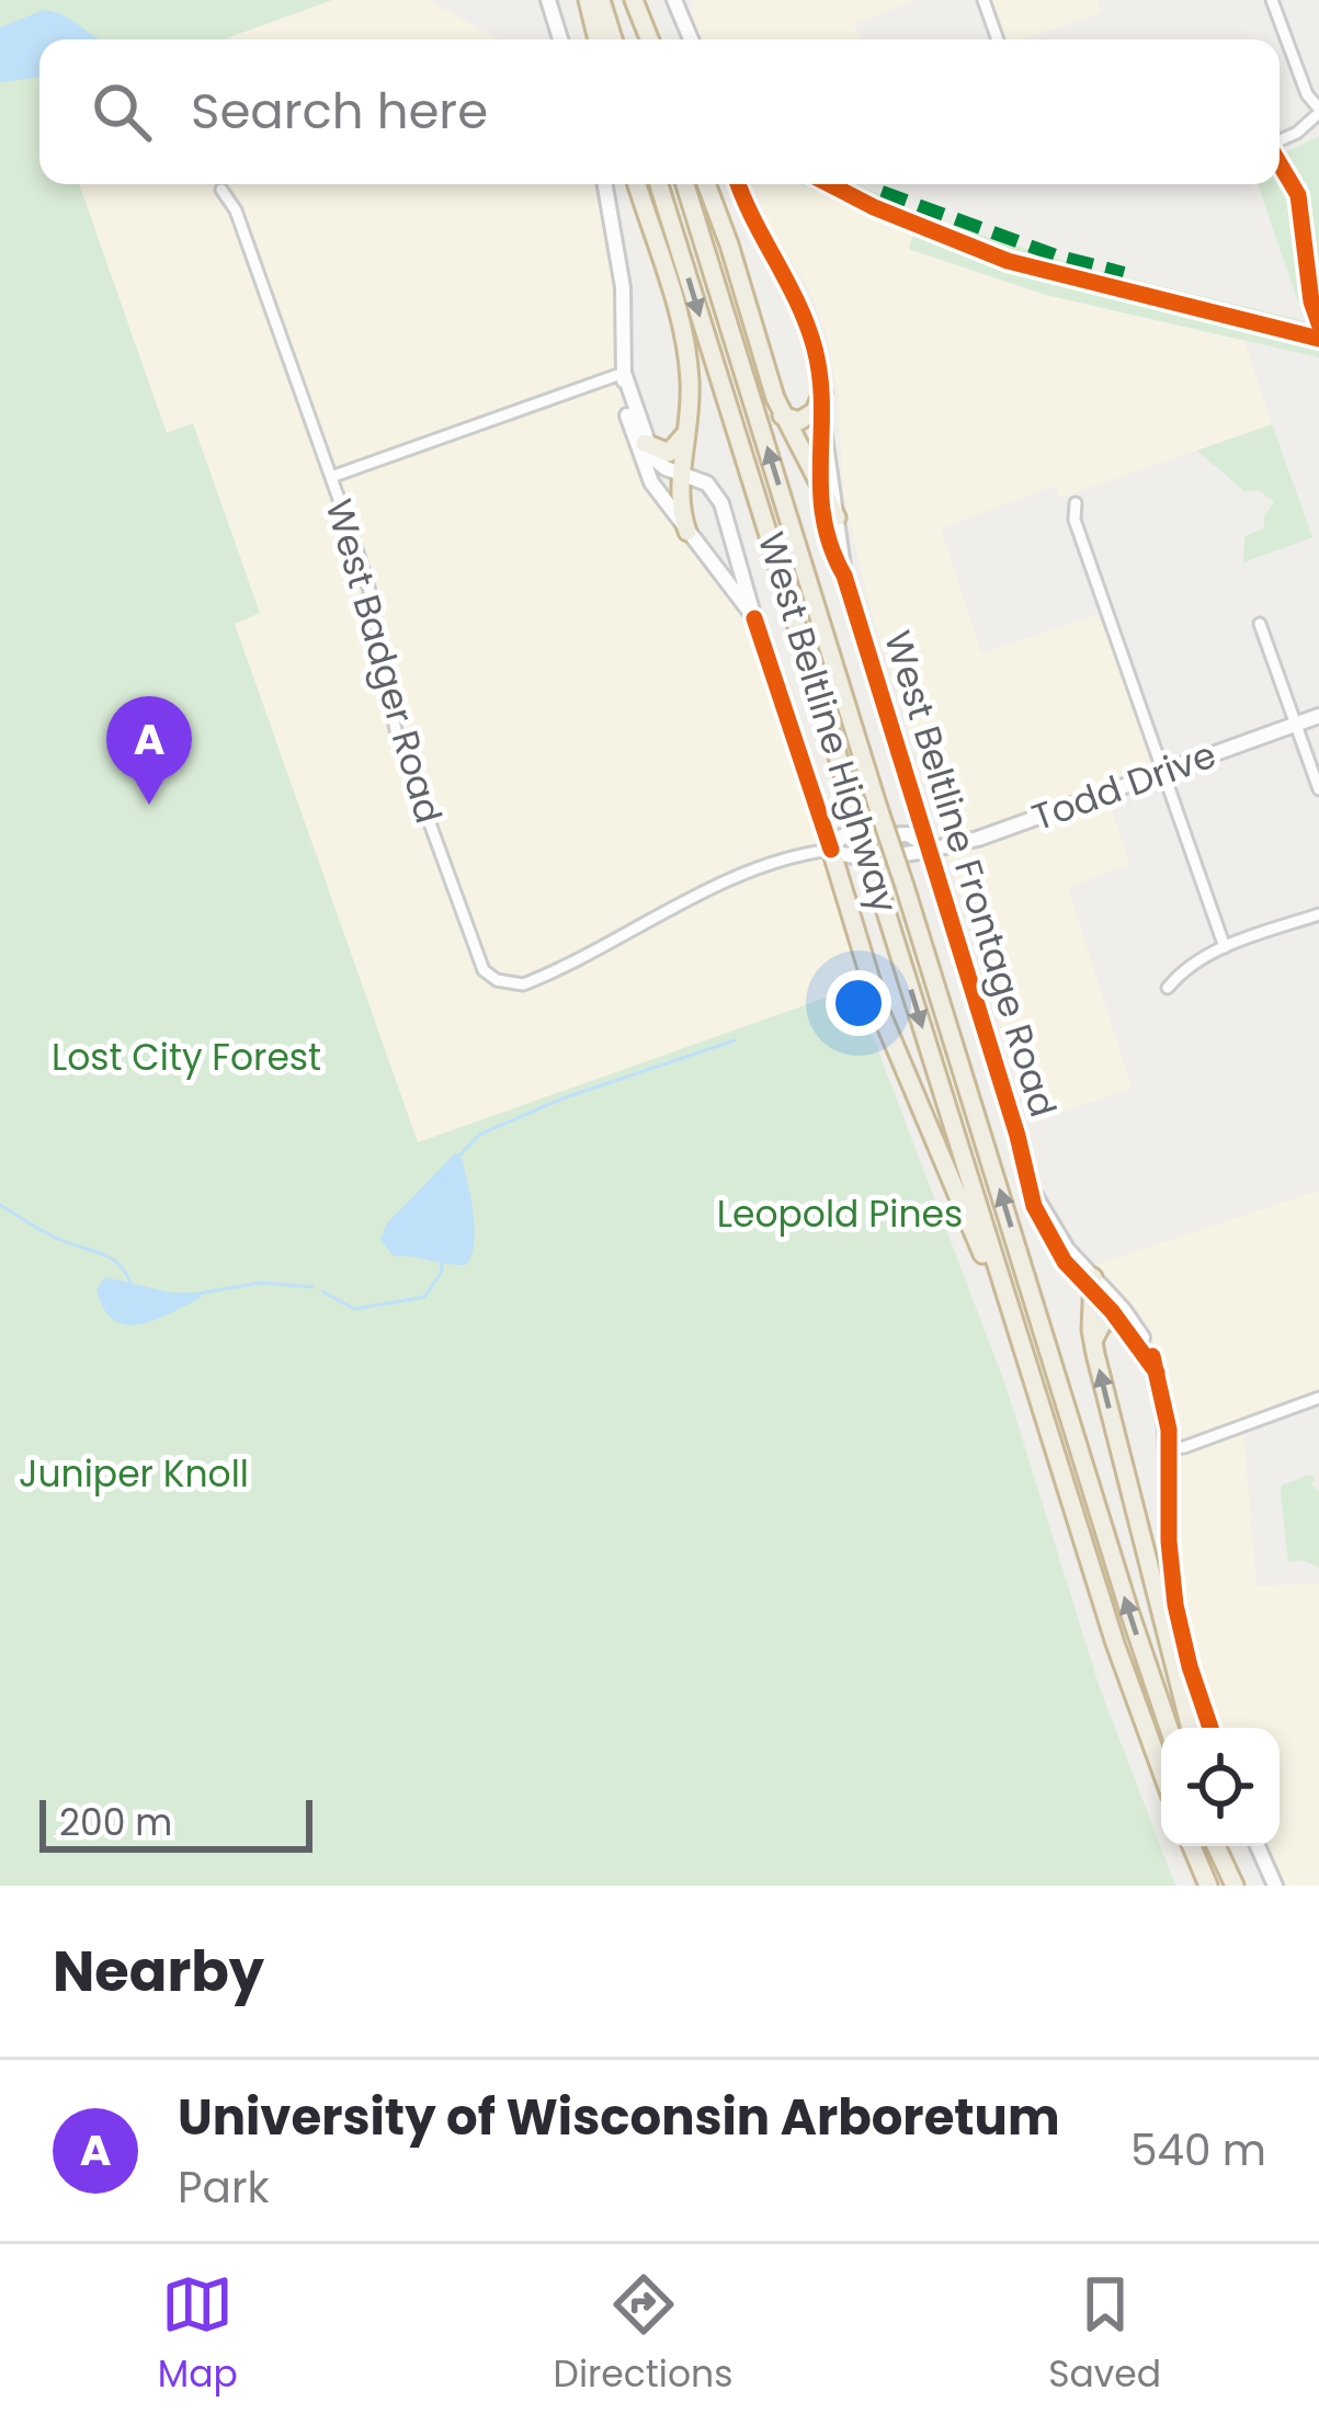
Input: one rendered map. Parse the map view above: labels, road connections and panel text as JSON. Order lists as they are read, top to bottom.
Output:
{
  "streets": {
    "highway": ["West Beltline Highway"],
    "street": ["West Badger Road", "Todd Drive", "West Beltline Frontage Road"]
  },
  "crossings": [
    ["West Badger Road", "Todd Drive"],
    ["Todd Drive", "West Beltline Frontage Road"]
  ],
  "parks": ["Lost City Forest", "Leopold Pines", "Juniper Knoll"],
  "scale_bar": "200 m",
  "page": {
    "search": "Search here",
    "pins": "A",
    "scale": "200 m",
    "heading": "Nearby",
    "list": [
      {
        "mark": "A",
        "name": "University of Wisconsin Arboretum",
        "note": "Park",
        "value": "540 m"
      }
    ],
    "nav": ["Map", "Directions", "Saved"]
  }
}
